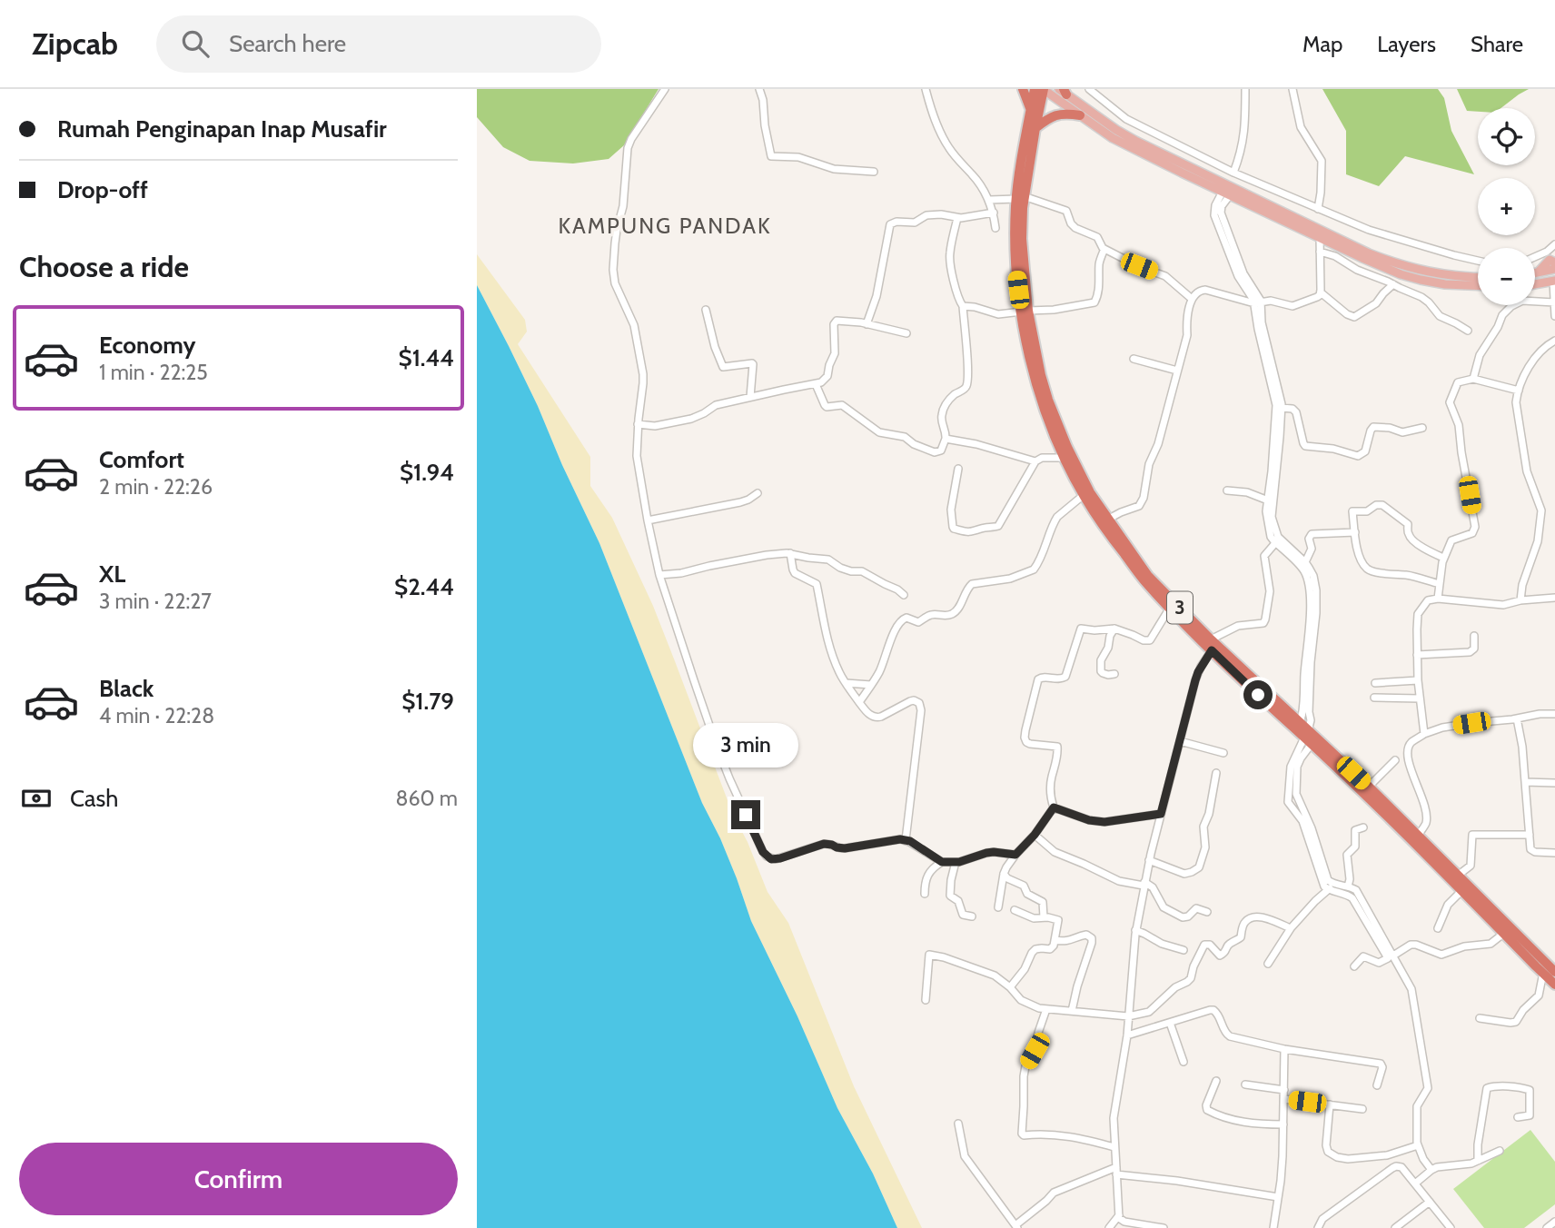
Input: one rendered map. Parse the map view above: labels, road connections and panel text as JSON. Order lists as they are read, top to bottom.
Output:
{
  "streets": {
    "highway": ["3"]
  },
  "districts": ["KAMPUNG PANDAK"],
  "page": {
    "header": "Zipcab",
    "search": "Search here",
    "nav": ["Map", "Layers", "Share"],
    "banner": ["Rumah Penginapan Inap Musafir", "Drop-off"],
    "map_buttons": ["+", "−"],
    "heading": "Choose a ride",
    "list": [
      {
        "name": "Economy",
        "note": "1 min · 22:25",
        "value": "$1.44"
      },
      {
        "name": "Comfort",
        "note": "2 min · 22:26",
        "value": "$1.94"
      },
      {
        "name": "XL",
        "note": "3 min · 22:27",
        "value": "$2.44"
      },
      {
        "name": "Black",
        "note": "4 min · 22:28",
        "value": "$1.79"
      }
    ],
    "bubble": "3 min",
    "pay": ["Cash", "860 m"],
    "buttons": "Confirm"
  }
}
